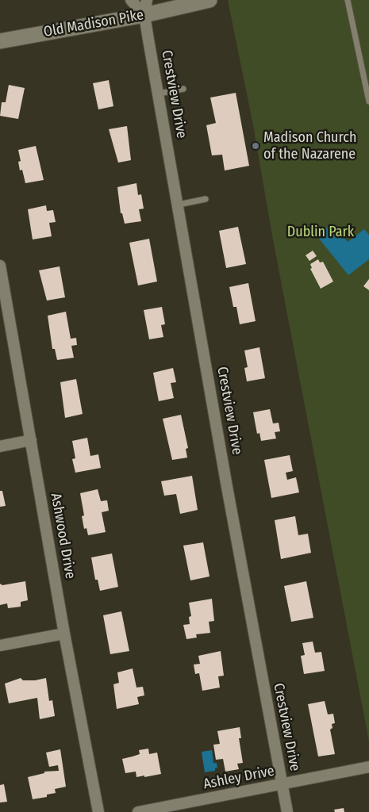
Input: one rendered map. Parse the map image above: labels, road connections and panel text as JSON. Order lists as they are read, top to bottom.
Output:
{
  "streets": {
    "main road": ["Old Madison Pike"],
    "street": ["Crestview Drive", "Ashwood Drive", "Ashley Drive"]
  },
  "crossings": [
    ["Old Madison Pike", "Crestview Drive"],
    ["Crestview Drive", "Ashley Drive"]
  ],
  "parks": ["Dublin Park"],
  "places": ["Madison Church of the Nazarene"]
}
